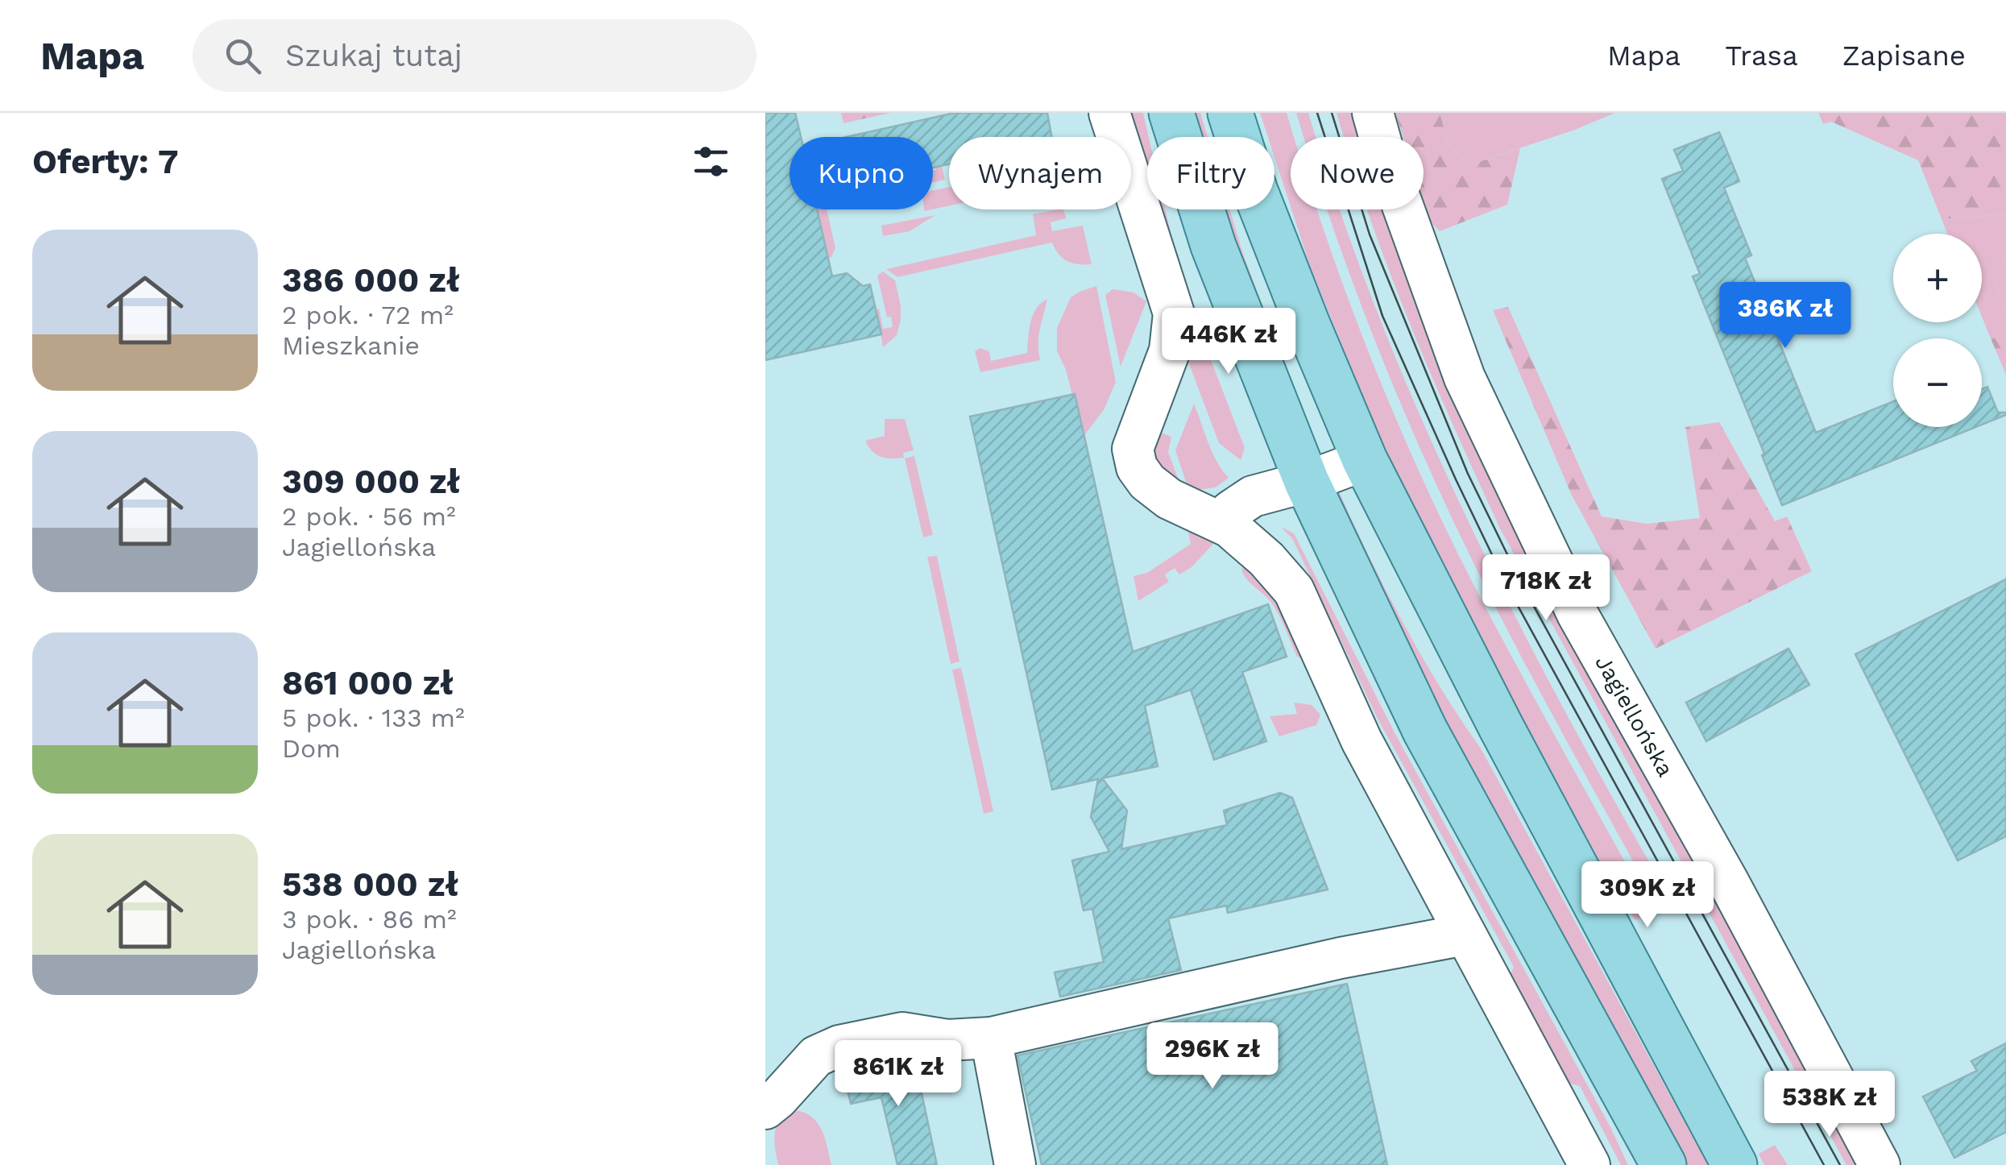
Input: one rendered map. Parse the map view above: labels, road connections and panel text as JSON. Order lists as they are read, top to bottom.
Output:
{
  "streets": {
    "street": ["Jagiellońska"]
  },
  "page": {
    "header": "Mapa",
    "search": "Szukaj tutaj",
    "nav": ["Mapa", "Trasa", "Zapisane"],
    "heading": "Oferty: 7",
    "chip": [
      "Kupno",
      "Wynajem",
      "Filtry",
      "Nowe"
    ],
    "list": [
      {
        "name": "386 000 zł",
        "note": "2 pok. · 72 m² · Mieszkanie"
      },
      {
        "name": "309 000 zł",
        "note": "2 pok. · 56 m² · Jagiellońska"
      },
      {
        "name": "861 000 zł",
        "note": "5 pok. · 133 m² · Dom"
      },
      {
        "name": "538 000 zł",
        "note": "3 pok. · 86 m² · Jagiellońska"
      }
    ],
    "map_buttons": ["+", "−"],
    "price": [
      "386K zł",
      "446K zł",
      "718K zł",
      "309K zł",
      "296K zł",
      "861K zł",
      "538K zł"
    ]
  }
}
